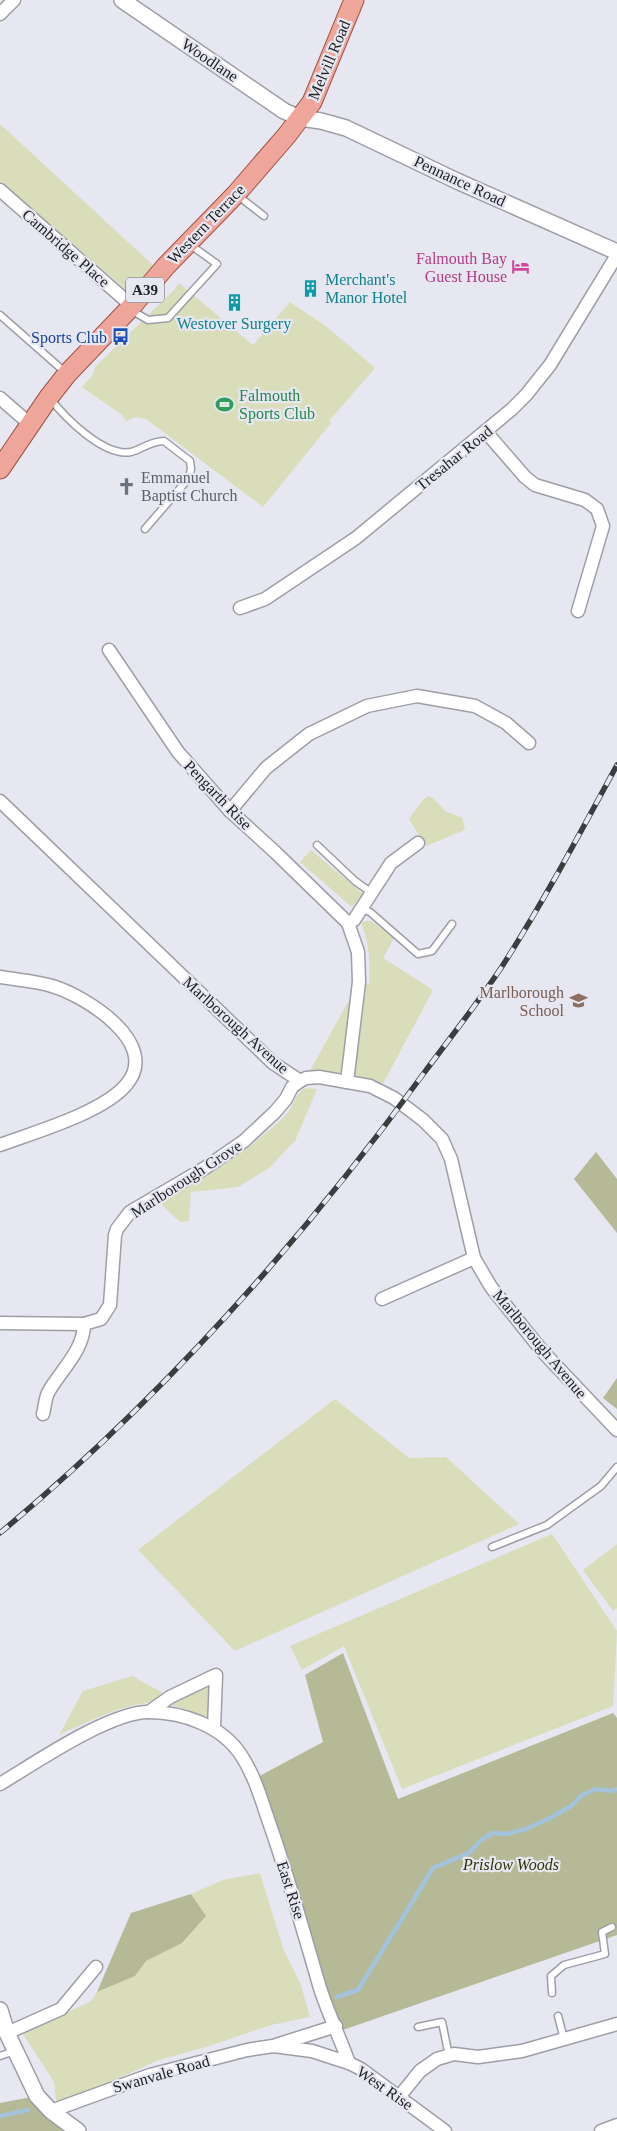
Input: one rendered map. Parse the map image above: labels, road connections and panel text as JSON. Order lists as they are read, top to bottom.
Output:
{
  "streets": {
    "main road": ["Melvill Road", "Western Terrace", "A39"],
    "street": [
      "Woodlane",
      "Pennance Road",
      "Cambridge Place",
      "Tresahar Road",
      "Pengarth Rise",
      "Marlborough Avenue",
      "Marlborough Grove",
      "East Rise",
      "Swanvale Road",
      "West Rise"
    ]
  },
  "crossings": [
    ["Woodlane", "Melvill Road"],
    ["Woodlane", "Pennance Road"],
    ["Woodlane", "Western Terrace"],
    ["Melvill Road", "Pennance Road"],
    ["Melvill Road", "Western Terrace"],
    ["Pennance Road", "Western Terrace"],
    ["Pennance Road", "Tresahar Road"],
    ["Western Terrace", "Cambridge Place"],
    ["Pengarth Rise", "Marlborough Avenue"],
    ["Marlborough Avenue", "Marlborough Grove"],
    ["East Rise", "Swanvale Road"],
    ["East Rise", "West Rise"],
    ["Swanvale Road", "West Rise"]
  ],
  "parks": ["Prislow Woods"],
  "places": {
    "hotel": ["Falmouth Bay Guest House"],
    "building": ["Merchant's Manor Hotel", "Westover Surgery"],
    "bus stop": ["Sports Club"],
    "sports": ["Falmouth Sports Club"],
    "church": ["Emmanuel Baptist Church"],
    "school or university": ["Marlborough School"]
  }
}
